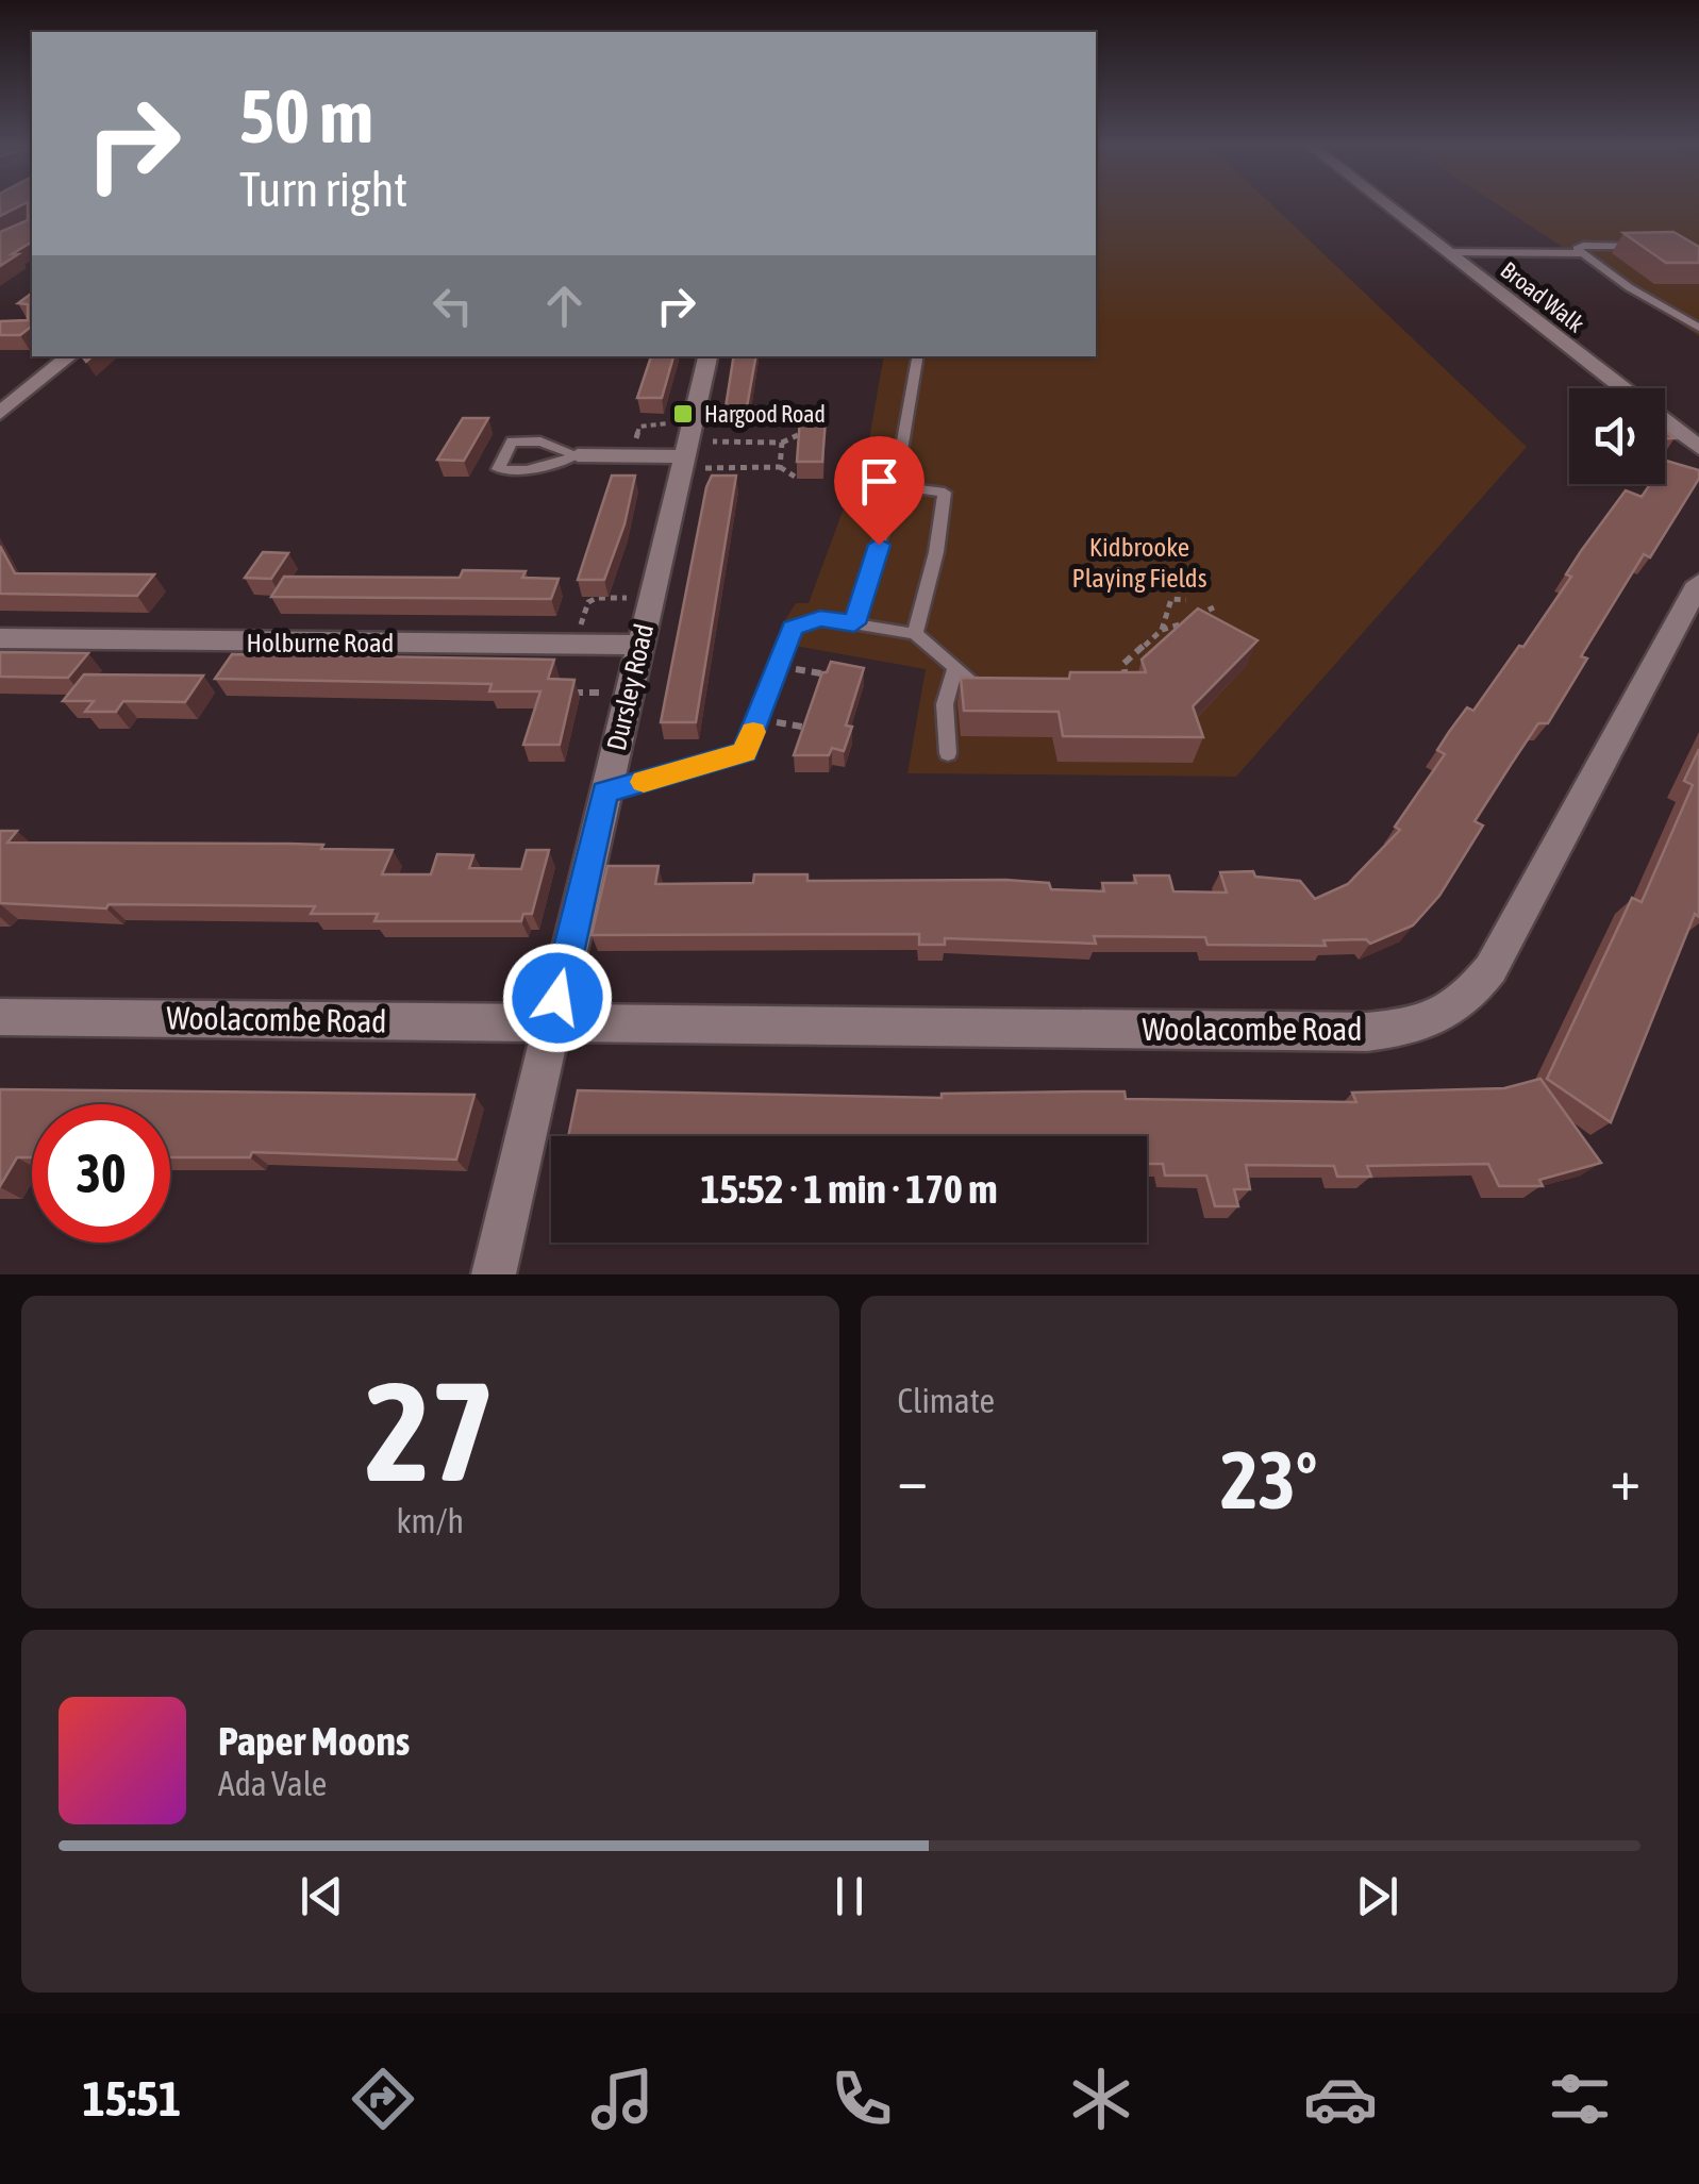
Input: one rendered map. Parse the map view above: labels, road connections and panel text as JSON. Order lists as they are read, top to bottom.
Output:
{
  "streets": {
    "street": [
      "Broad Walk",
      "Holburne Road",
      "Dursley Road",
      "Woolacombe Road"
    ]
  },
  "crossings": [
    ["Holburne Road", "Dursley Road"],
    ["Dursley Road", "Woolacombe Road"]
  ],
  "parks": ["Kidbrooke Playing Fields"],
  "places": {
    "transit": ["Hargood Road"]
  },
  "page": {
    "turn": ["50 m", "Turn right"],
    "limit": "30",
    "trip": "15:52 · 1 min · 170 m",
    "tile": [
      ["27", "km/h"],
      "Climate"
    ],
    "heat": ["−", "23°", "+"],
    "song": ["Paper Moons", "Ada Vale"],
    "tabs": "15:51"
  }
}
